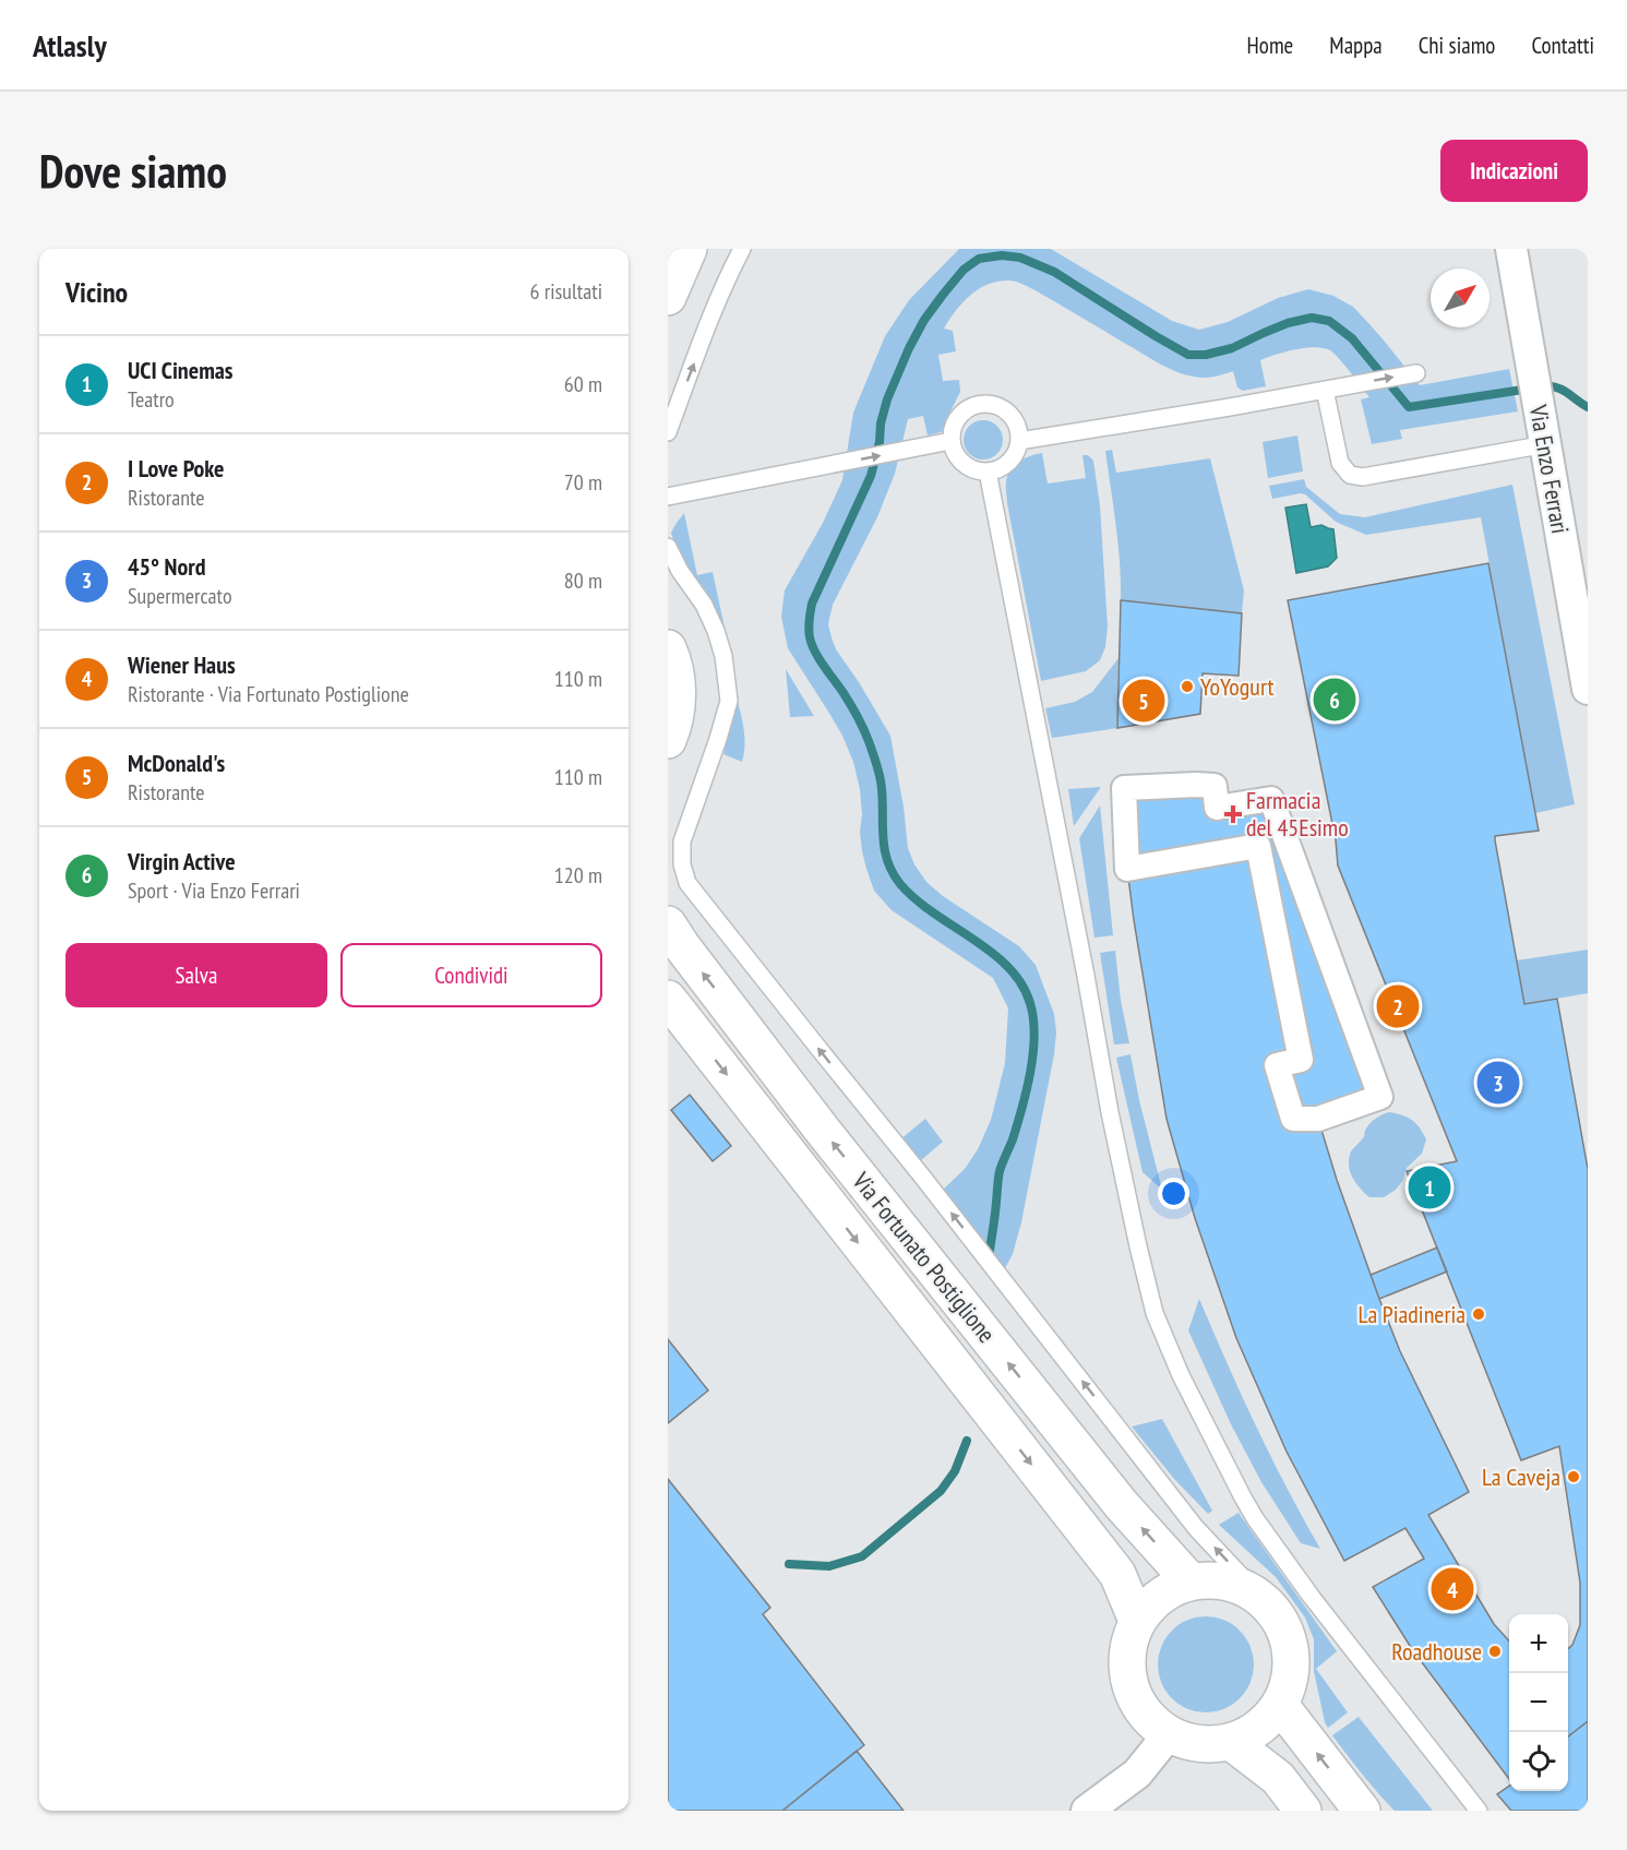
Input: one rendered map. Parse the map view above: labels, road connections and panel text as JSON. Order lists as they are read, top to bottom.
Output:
{
  "streets": {
    "street": ["Via Enzo Ferrari", "Via Fortunato Postiglione"]
  },
  "places": {
    "other": [
      "YoYogurt",
      "La Piadineria",
      "La Caveja",
      "Roadhouse"
    ],
    "health": ["Farmacia del 45Esimo"]
  },
  "north": "top right",
  "page": {
    "header": "Atlasly",
    "nav": [
      "Home",
      "Mappa",
      "Chi siamo",
      "Contatti"
    ],
    "buttons": [
      "Indicazioni",
      ["Salva", "Condividi"]
    ],
    "title": "Dove siamo",
    "heading": ["Vicino", "6 risultati"],
    "list": [
      {
        "mark": "1",
        "name": "UCI Cinemas",
        "note": "Teatro",
        "value": "60 m"
      },
      {
        "mark": "2",
        "name": "I Love Poke",
        "note": "Ristorante",
        "value": "70 m"
      },
      {
        "mark": "3",
        "name": "45° Nord",
        "note": "Supermercato",
        "value": "80 m"
      },
      {
        "mark": "4",
        "name": "Wiener Haus",
        "note": "Ristorante · Via Fortunato Postiglione",
        "value": "110 m"
      },
      {
        "mark": "5",
        "name": "McDonald's",
        "note": "Ristorante",
        "value": "110 m"
      },
      {
        "mark": "6",
        "name": "Virgin Active",
        "note": "Sport · Via Enzo Ferrari",
        "value": "120 m"
      }
    ],
    "pins": [
      "6",
      "5",
      "2",
      "3",
      "1",
      "4"
    ],
    "map_buttons": ["+", "−"]
  }
}
